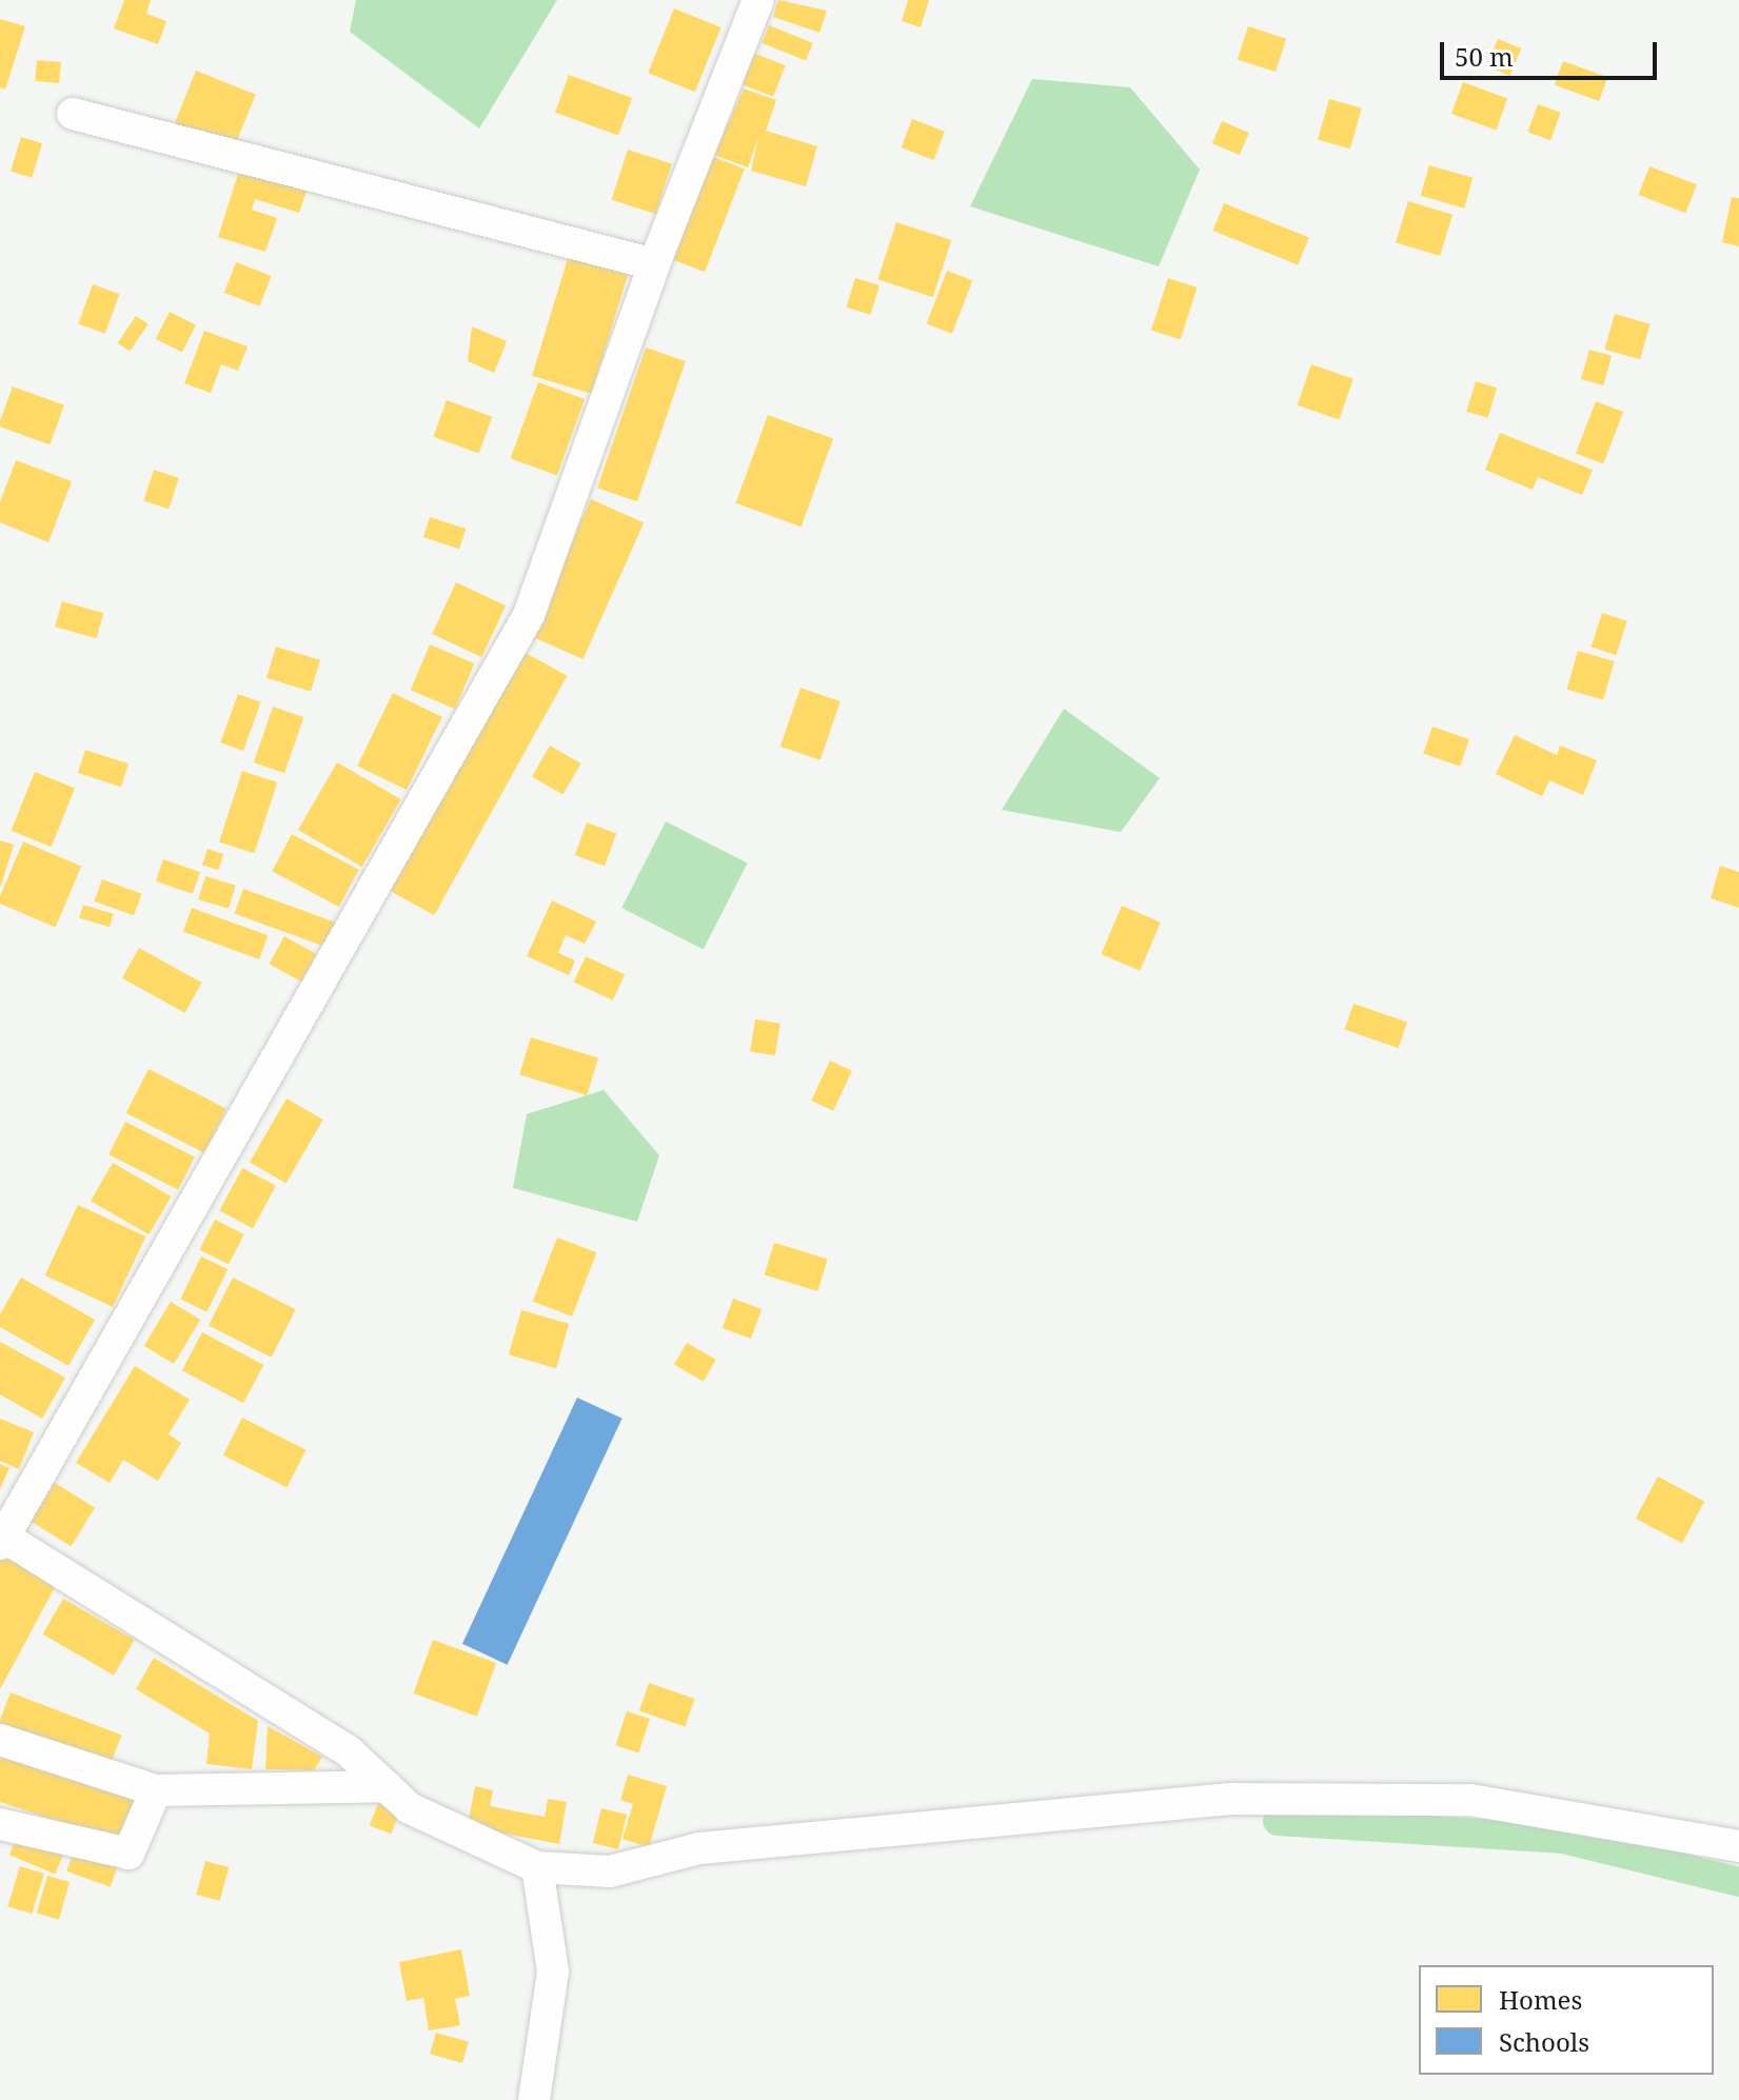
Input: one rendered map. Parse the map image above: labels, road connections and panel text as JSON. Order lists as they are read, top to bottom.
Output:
{
  "legend": ["Homes", "Schools"],
  "scale_bar": "50 m"
}
